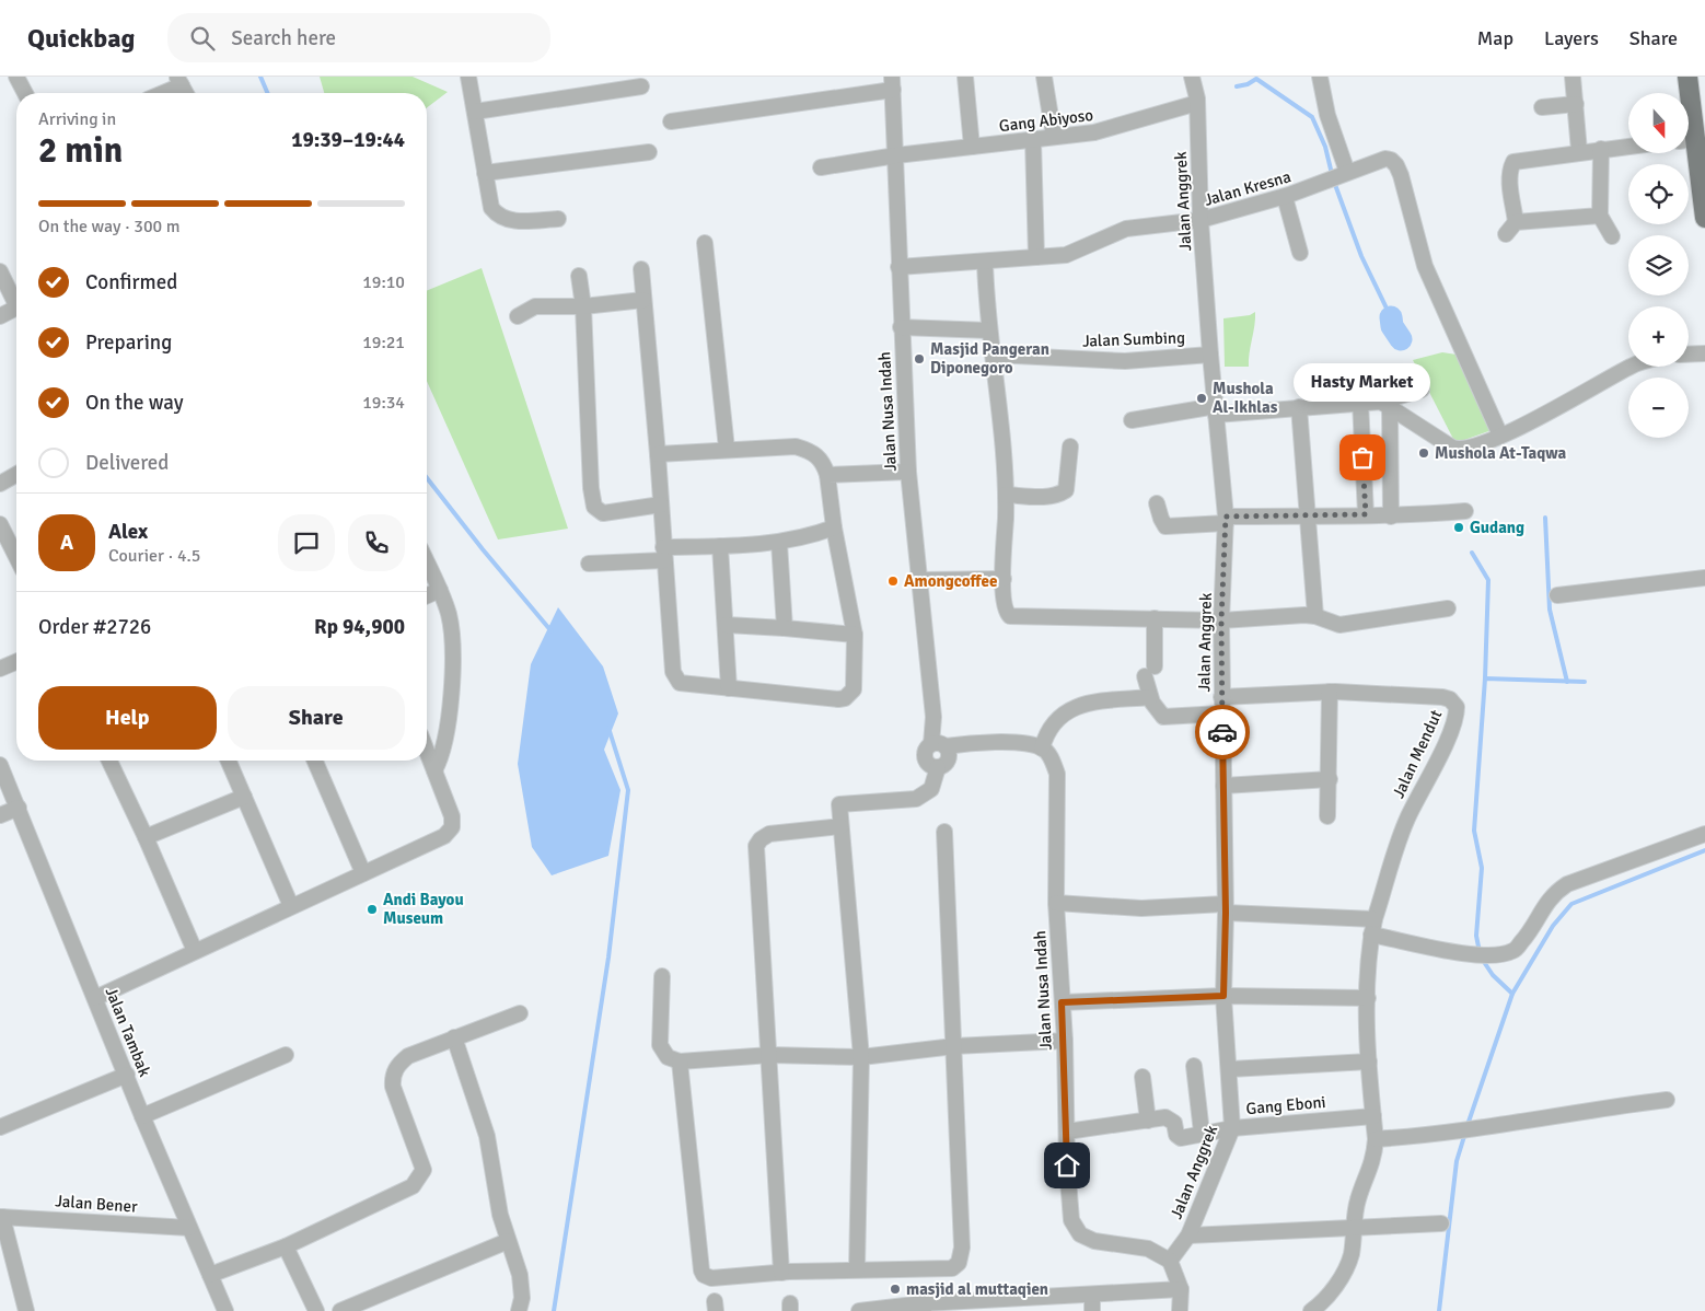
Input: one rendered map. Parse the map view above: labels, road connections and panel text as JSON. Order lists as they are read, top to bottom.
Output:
{
  "streets": {
    "street": [
      "Gang Abiyoso",
      "Jalan Kresna",
      "Jalan Anggrek",
      "Jalan Sumbing",
      "Jalan Nusa Indah",
      "Jalan Mendut",
      "Jalan Tambak",
      "Gang Eboni",
      "Jalan Bener"
    ]
  },
  "crossings": [
    ["Gang Abiyoso", "Jalan Anggrek"],
    ["Gang Abiyoso", "Jalan Nusa Indah"],
    ["Jalan Kresna", "Jalan Anggrek"],
    ["Jalan Kresna", "Jalan Nusa Indah"],
    ["Jalan Anggrek", "Jalan Sumbing"],
    ["Jalan Anggrek", "Jalan Nusa Indah"],
    ["Jalan Anggrek", "Jalan Mendut"],
    ["Jalan Anggrek", "Gang Eboni"],
    ["Jalan Nusa Indah", "Gang Eboni"],
    ["Jalan Tambak", "Jalan Bener"]
  ],
  "places": [
    "Masjid Pangeran Diponegoro",
    "Mushola Al-Ikhlas",
    "Mushola At-Taqwa",
    "Hasty Market",
    "Gudang",
    "Amongcoffee",
    "Andi Bayou Museum",
    "masjid al muttaqien"
  ],
  "north": "bottom",
  "page": {
    "header": "Quickbag",
    "search": "Search here",
    "nav": ["Map", "Layers", "Share"],
    "map_buttons": ["+", "−"],
    "heading": ["2 min", "Arriving in", "19:39–19:44"],
    "panel": [
      "Alex",
      "Courier · 4.5",
      "Order #2726",
      "Rp 94,900"
    ],
    "bar": "On the way · 300 m",
    "list": [
      ["Confirmed", "19:10"],
      ["Preparing", "19:21"],
      ["On the way", "19:34"],
      "Delivered"
    ],
    "bubble": "Hasty Market",
    "round": "A",
    "buttons": ["Help", "Share"]
  }
}
